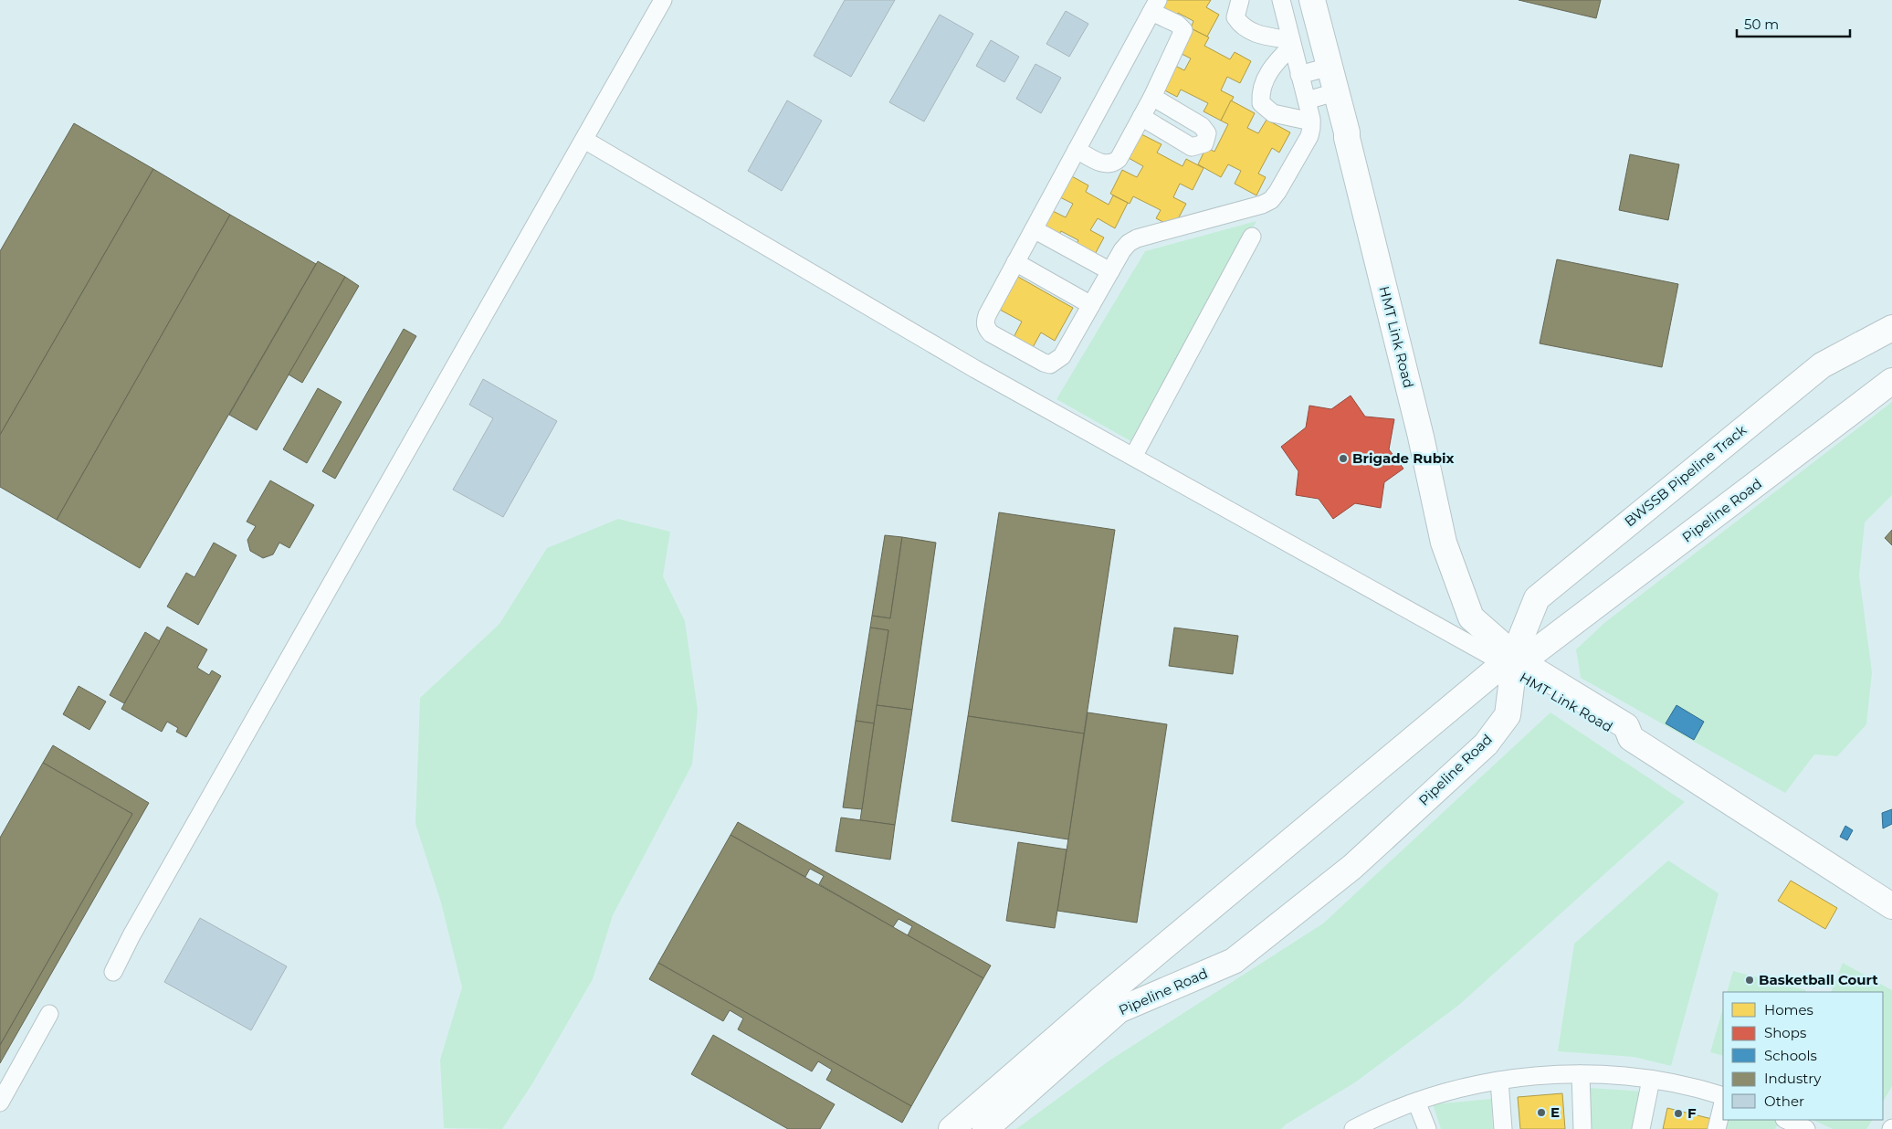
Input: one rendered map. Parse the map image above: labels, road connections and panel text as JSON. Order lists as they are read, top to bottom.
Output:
{
  "streets": {
    "main road": ["HMT Link Road", "BWSSB Pipeline Track", "Pipeline Road"]
  },
  "crossings": [
    ["HMT Link Road", "BWSSB Pipeline Track"],
    ["HMT Link Road", "Pipeline Road"],
    ["BWSSB Pipeline Track", "Pipeline Road"]
  ],
  "places": [
    "Brigade Rubix",
    "Basketball Court",
    "E",
    "F"
  ],
  "legend": [
    "Homes",
    "Shops",
    "Schools",
    "Industry",
    "Other"
  ],
  "scale_bar": "50 m"
}
